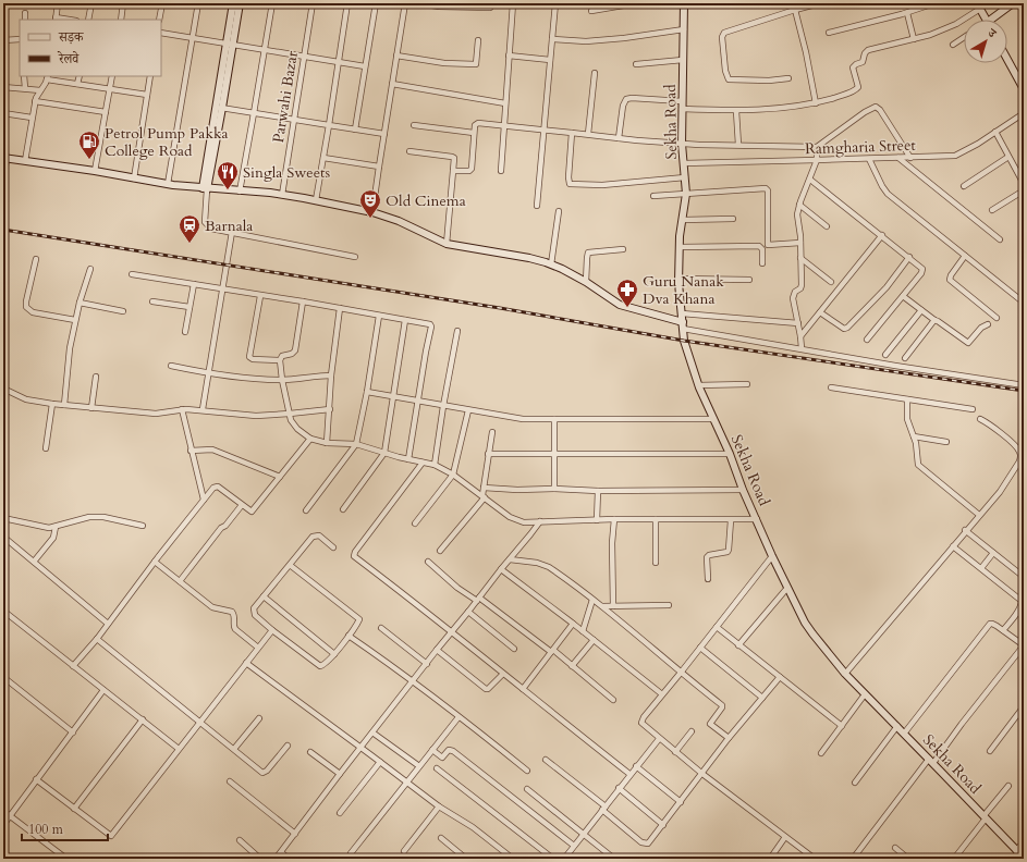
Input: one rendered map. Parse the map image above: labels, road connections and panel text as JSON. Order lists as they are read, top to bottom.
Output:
{
  "streets": {
    "street": ["Parwahi Bazar", "Sekha Road", "Ramgharia Street"]
  },
  "crossings": [
    ["Sekha Road", "Ramgharia Street"]
  ],
  "places": {
    "fuel station": ["Petrol Pump Pakka College Road"],
    "restaurant": ["Singla Sweets"],
    "theatre": ["Old Cinema"],
    "station": ["Barnala"],
    "pharmacy": ["Guru Nanak Dva Khana"]
  },
  "legend": ["सड़क", "रेलवे"],
  "scale_bar": "100 m",
  "north": "top right"
}
